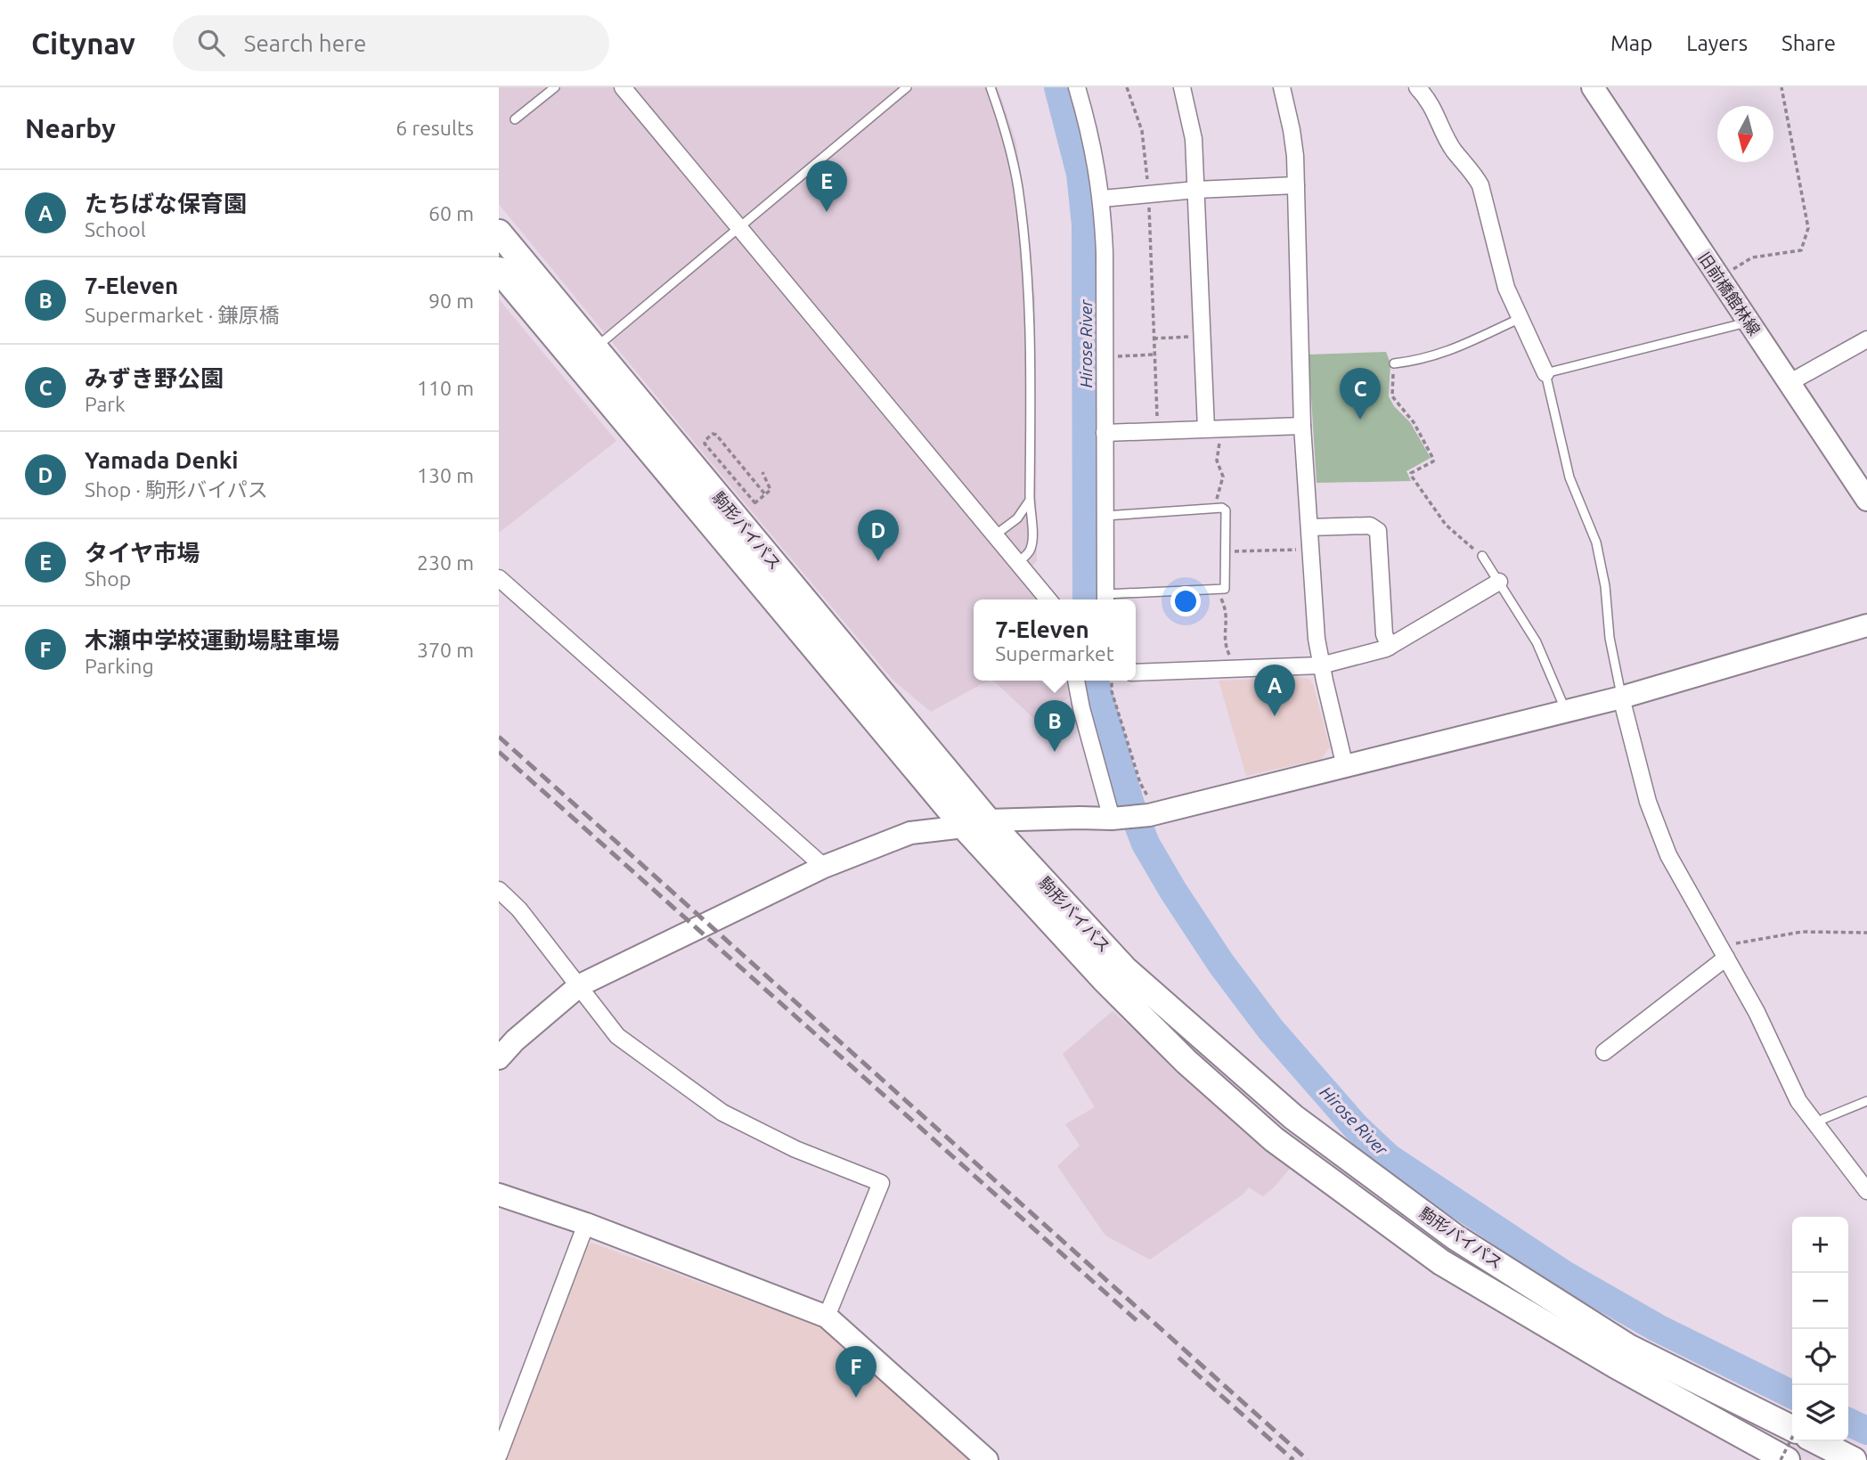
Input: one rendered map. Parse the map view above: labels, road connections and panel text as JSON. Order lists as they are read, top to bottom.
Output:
{
  "streets": {
    "main road": ["駒形バイパス"],
    "street": ["旧前橋館林線"]
  },
  "water": ["Hirose River"],
  "north": "bottom",
  "page": {
    "header": "Citynav",
    "search": "Search here",
    "nav": ["Map", "Layers", "Share"],
    "heading": ["Nearby", "6 results"],
    "pins": [
      "E",
      "C",
      "D",
      "A",
      "B",
      "F"
    ],
    "list": [
      {
        "mark": "A",
        "name": "たちばな保育園",
        "note": "School",
        "value": "60 m"
      },
      {
        "mark": "B",
        "name": "7-Eleven",
        "note": "Supermarket · 鎌原橋",
        "value": "90 m"
      },
      {
        "mark": "C",
        "name": "みずき野公園",
        "note": "Park",
        "value": "110 m"
      },
      {
        "mark": "D",
        "name": "Yamada Denki",
        "note": "Shop · 駒形バイパス",
        "value": "130 m"
      },
      {
        "mark": "E",
        "name": "タイヤ市場",
        "note": "Shop",
        "value": "230 m"
      },
      {
        "mark": "F",
        "name": "木瀬中学校運動場駐車場",
        "note": "Parking",
        "value": "370 m"
      }
    ],
    "popup": ["7-Eleven", "Supermarket"],
    "map_buttons": ["+", "−"]
  }
}
